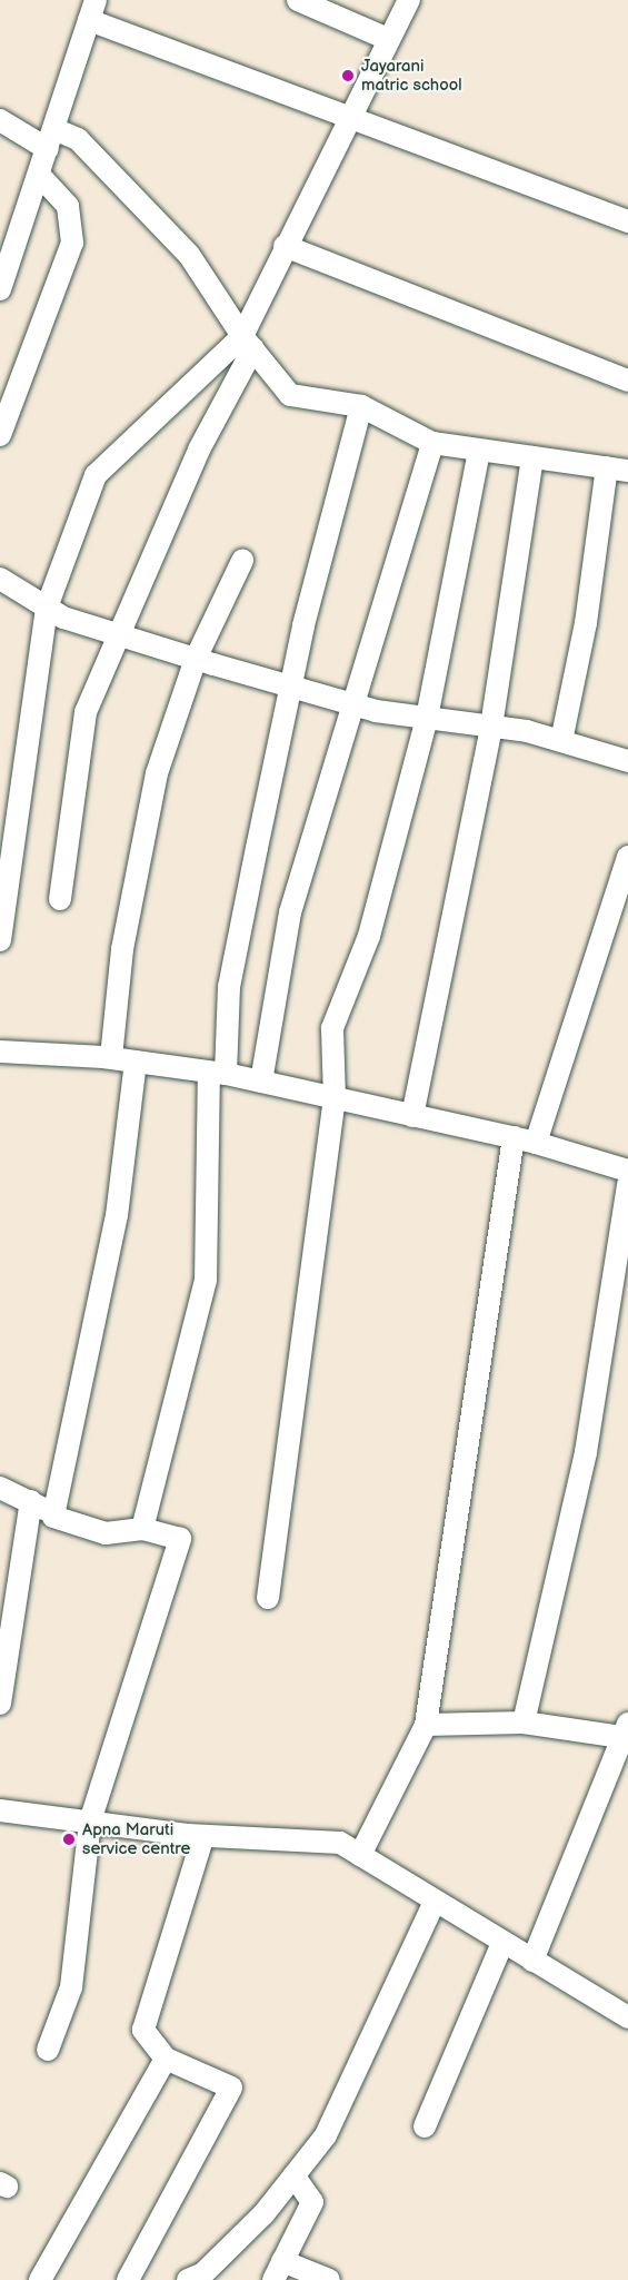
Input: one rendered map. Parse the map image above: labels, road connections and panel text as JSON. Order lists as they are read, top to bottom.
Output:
{
  "places": ["Jayarani matric school", "Apna Maruti service centre"]
}
